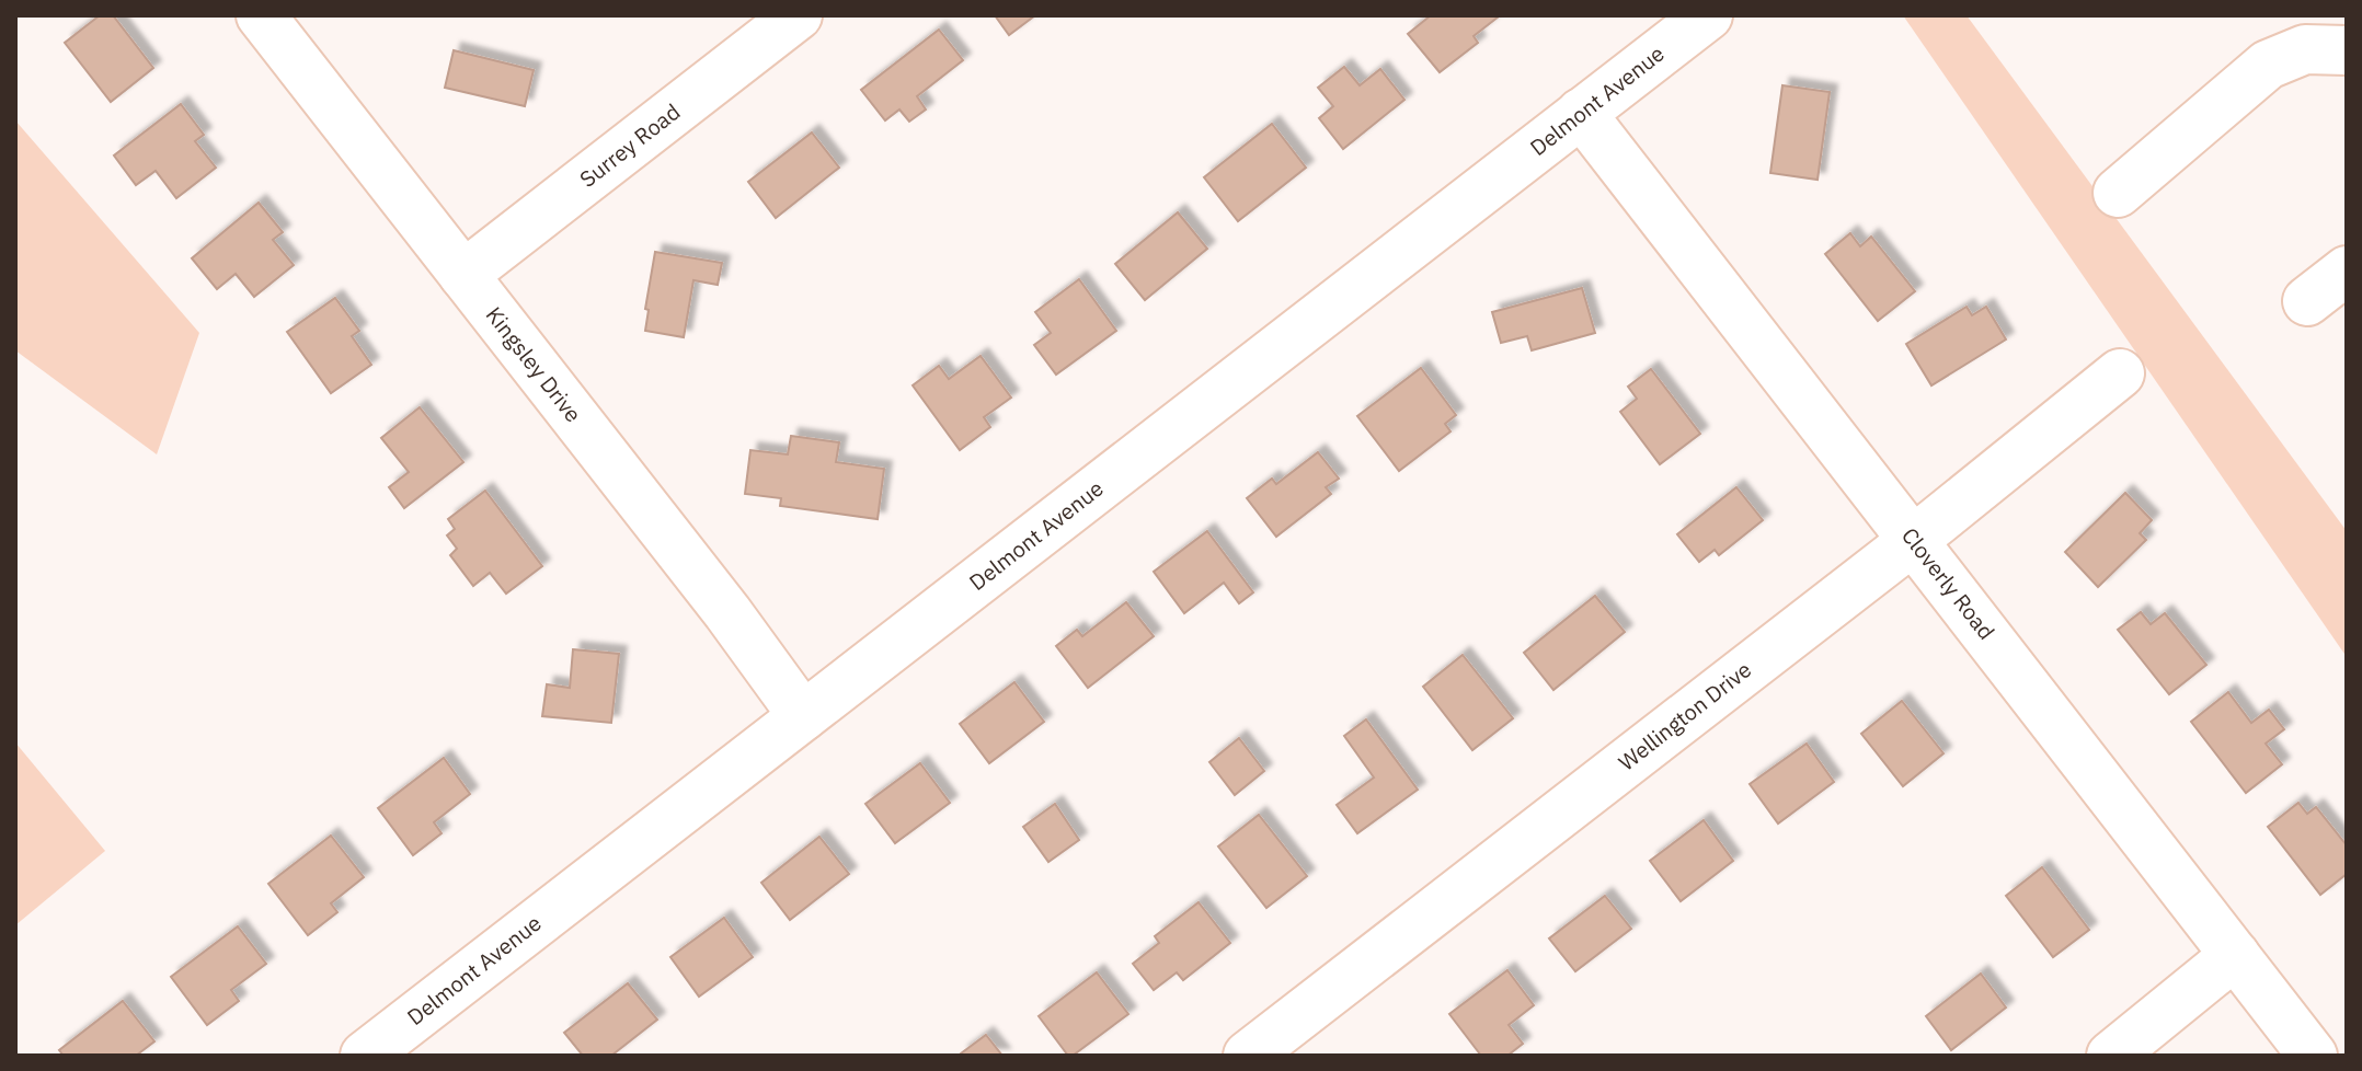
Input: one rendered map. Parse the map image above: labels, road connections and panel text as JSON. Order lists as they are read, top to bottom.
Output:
{
  "streets": {
    "street": [
      "Delmont Avenue",
      "Surrey Road",
      "Kingsley Drive",
      "Cloverly Road",
      "Wellington Drive"
    ]
  },
  "crossings": [
    ["Delmont Avenue", "Kingsley Drive"],
    ["Delmont Avenue", "Cloverly Road"],
    ["Surrey Road", "Kingsley Drive"],
    ["Cloverly Road", "Wellington Drive"]
  ]
}
